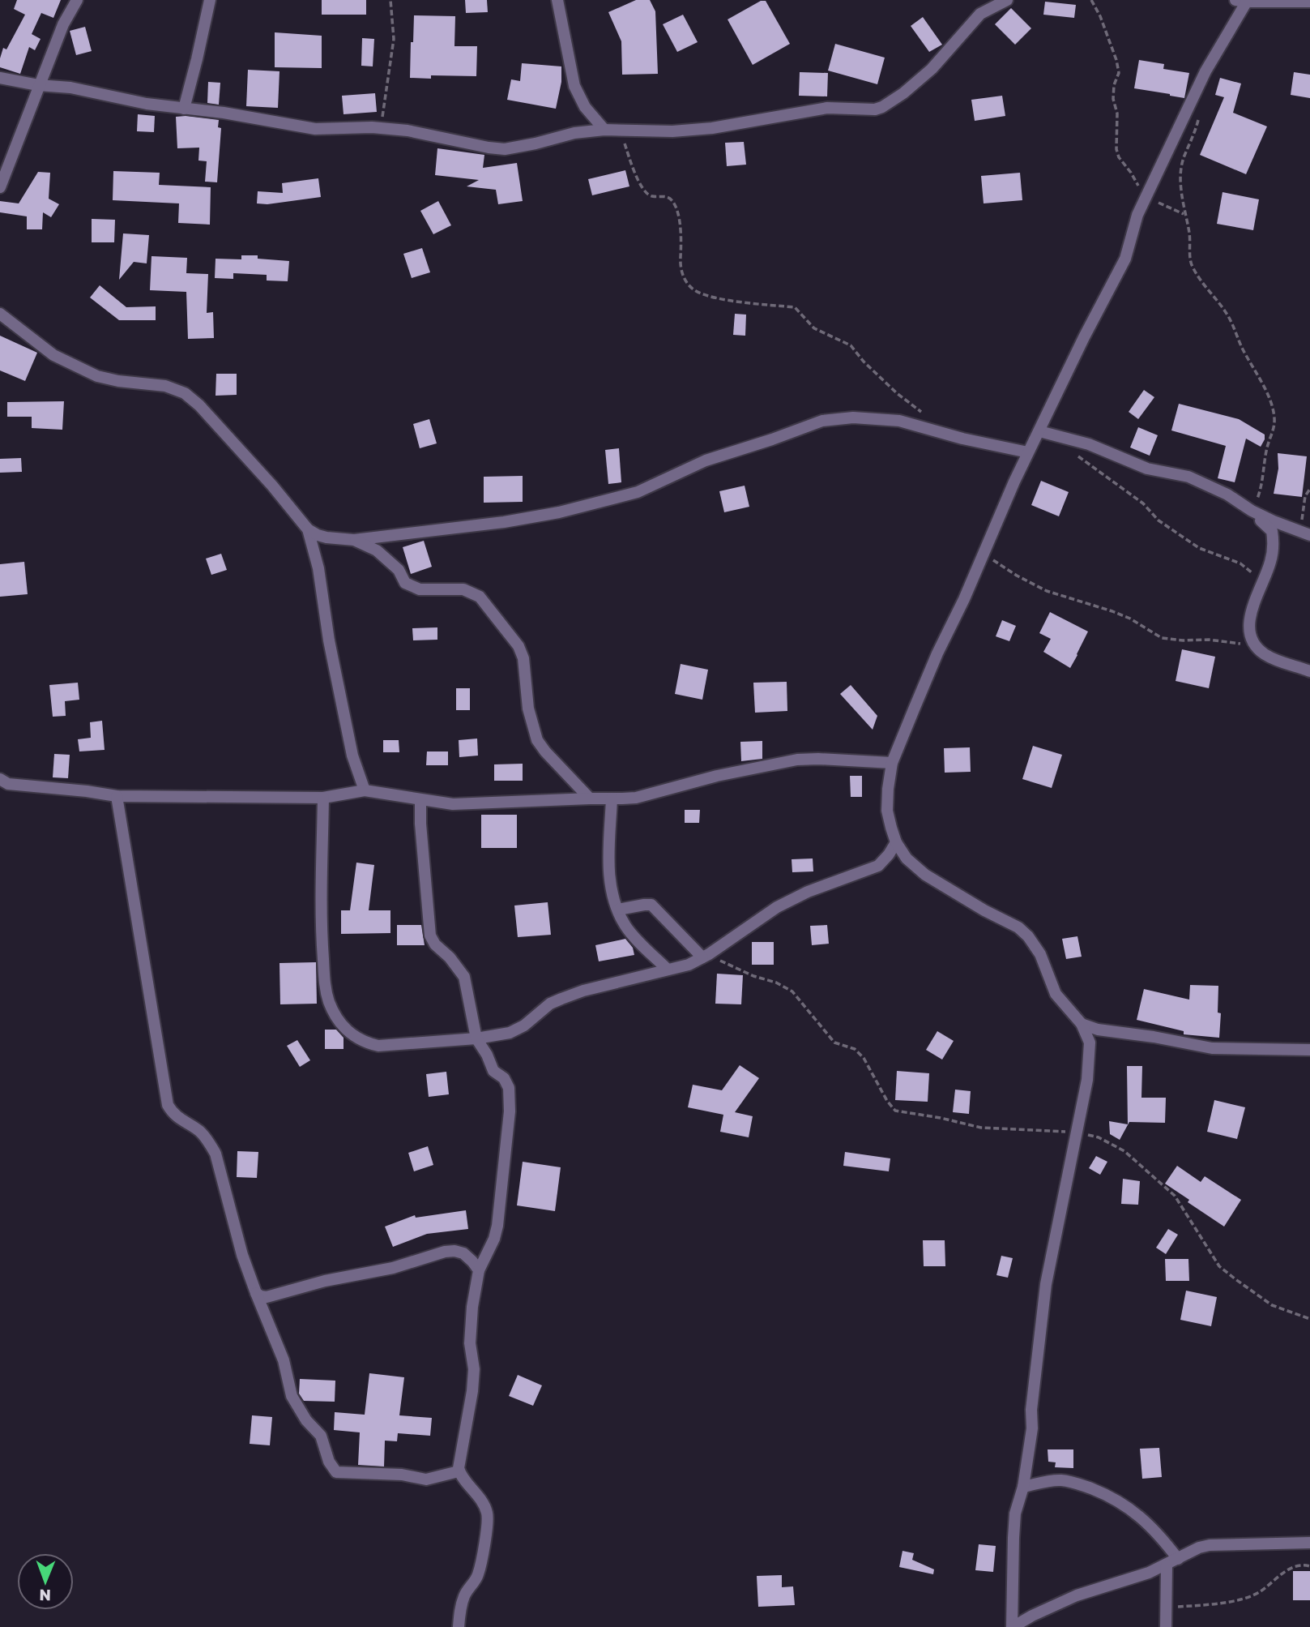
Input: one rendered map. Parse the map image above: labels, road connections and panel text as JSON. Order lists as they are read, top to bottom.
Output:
{
  "north": "bottom"
}
